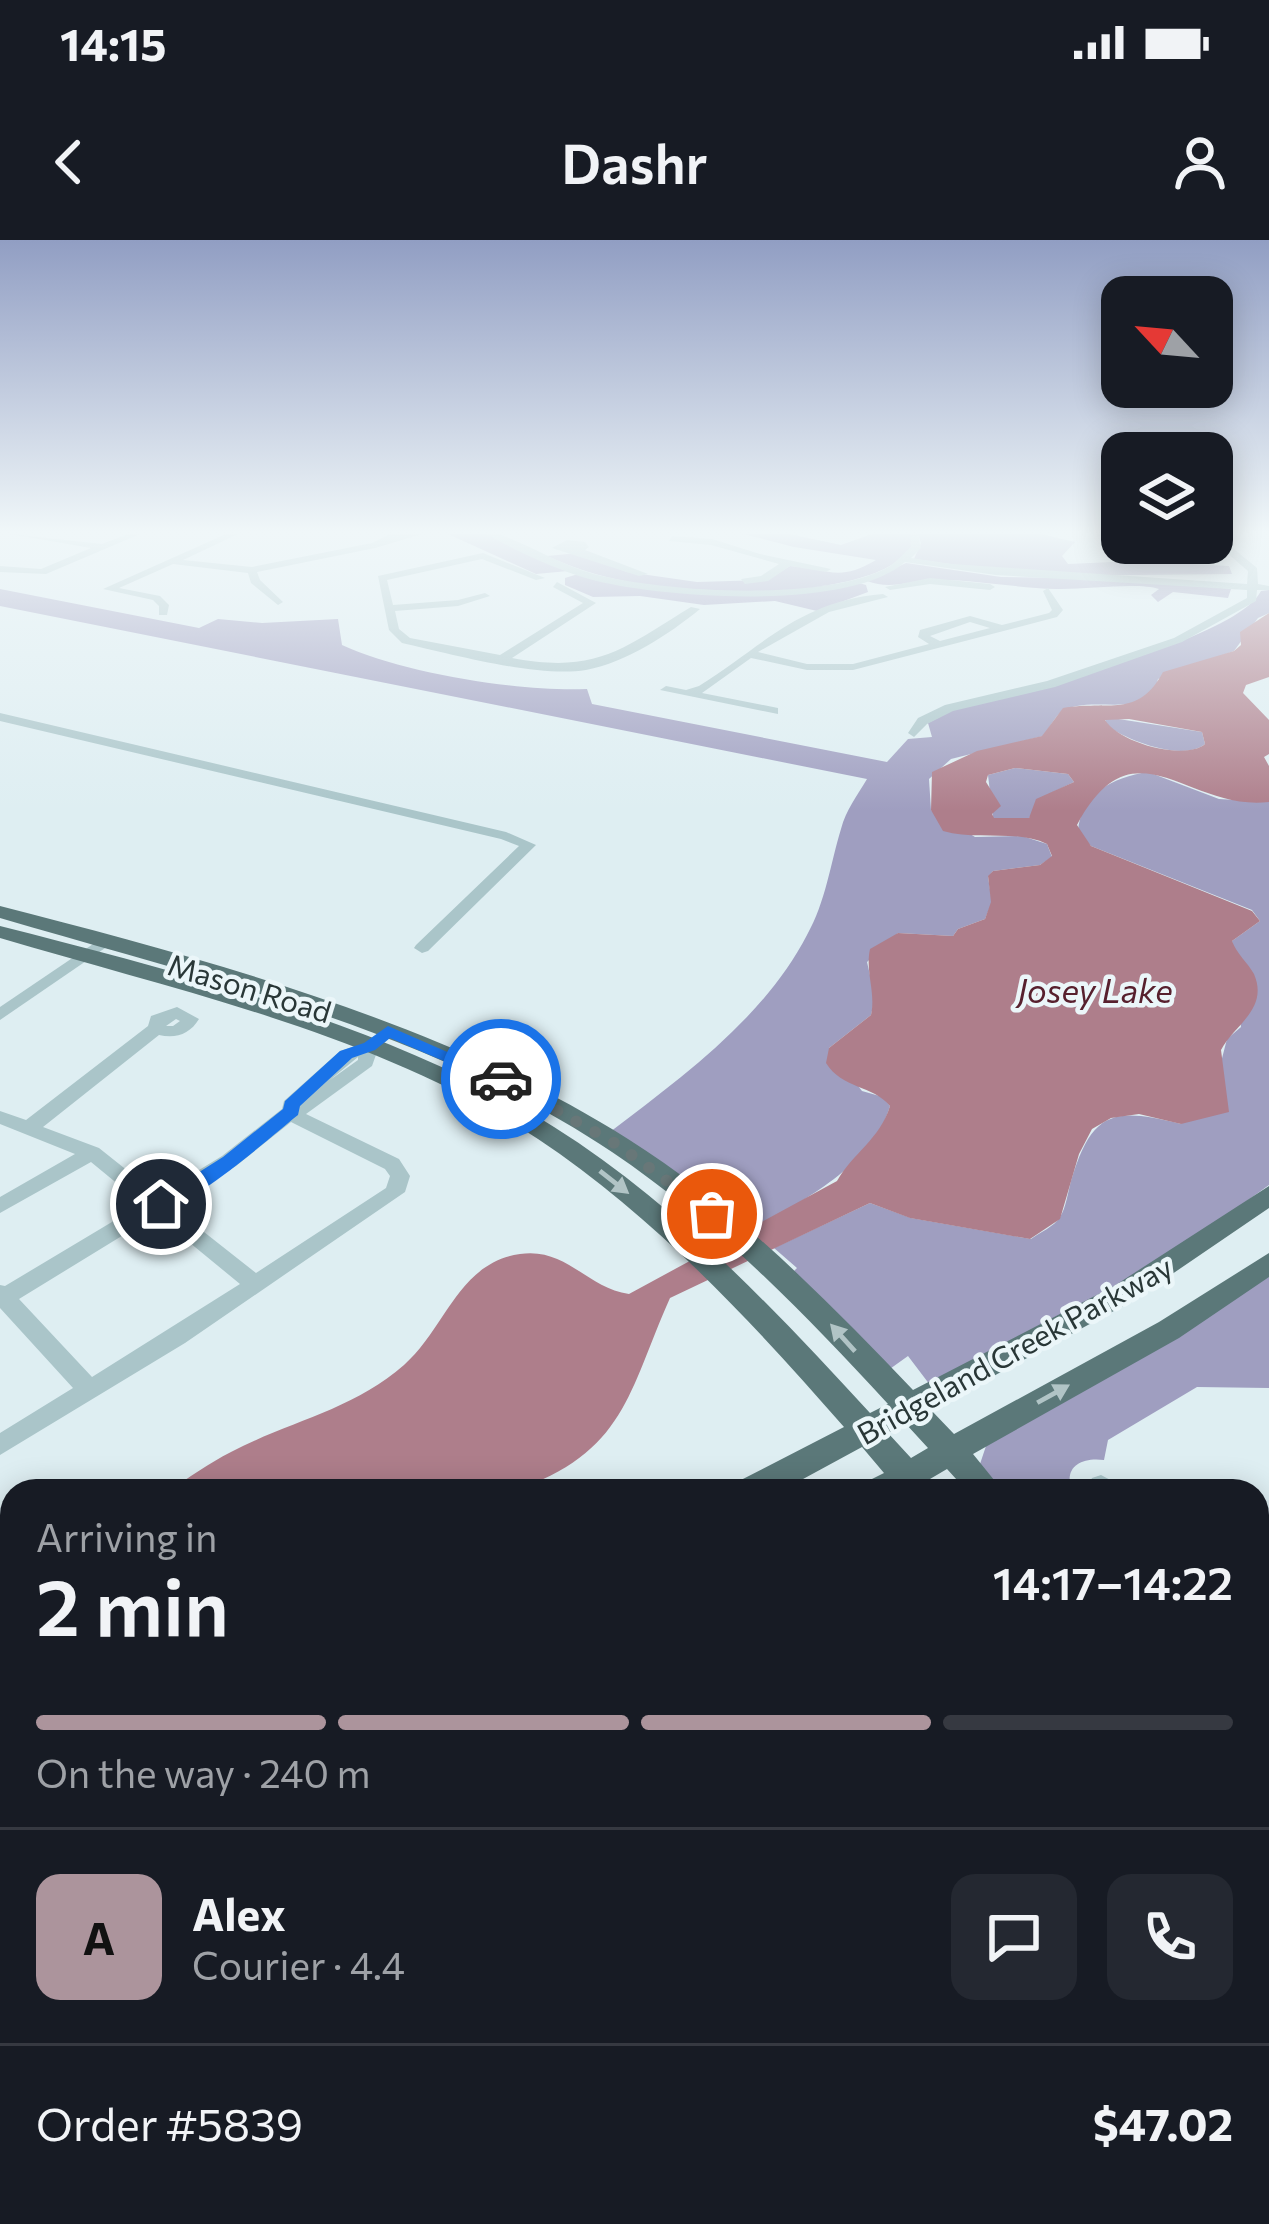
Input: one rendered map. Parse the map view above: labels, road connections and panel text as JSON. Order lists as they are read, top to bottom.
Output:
{
  "streets": {
    "main road": ["Mason Road", "Bridgeland Creek Parkway"]
  },
  "crossings": [
    ["Mason Road", "Bridgeland Creek Parkway"]
  ],
  "water": ["Josey Lake"],
  "north": "top left",
  "page": {
    "status": "14:15",
    "header": "Dashr",
    "heading": ["2 min", "Arriving in", "14:17–14:22"],
    "panel": [
      "Alex",
      "Courier · 4.4",
      "Order #5839",
      "$47.02"
    ],
    "bar": "On the way · 240 m",
    "round": "A"
  }
}
